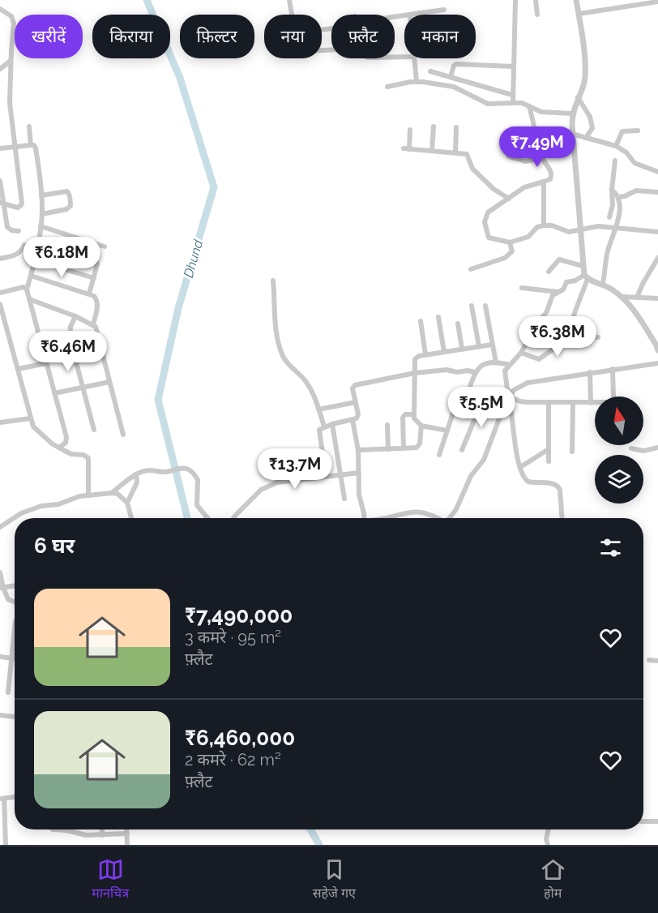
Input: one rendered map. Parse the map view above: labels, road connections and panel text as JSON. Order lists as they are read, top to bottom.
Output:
{
  "water": ["Dhund"],
  "north": "top",
  "page": {
    "chip": [
      "खरीदें",
      "किराया",
      "फ़िल्टर",
      "नया",
      "फ़्लैट",
      "मकान"
    ],
    "price": [
      "₹7.49M",
      "₹6.18M",
      "₹6.38M",
      "₹6.46M",
      "₹5.5M",
      "₹13.7M"
    ],
    "heading": "6 घर",
    "list": [
      {
        "name": "₹7,490,000",
        "note": "3 कमरे · 95 m² · फ़्लैट"
      },
      {
        "name": "₹6,460,000",
        "note": "2 कमरे · 62 m² · फ़्लैट"
      }
    ],
    "tabs": ["मानचित्र", "सहेजे गए", "होम"]
  }
}
